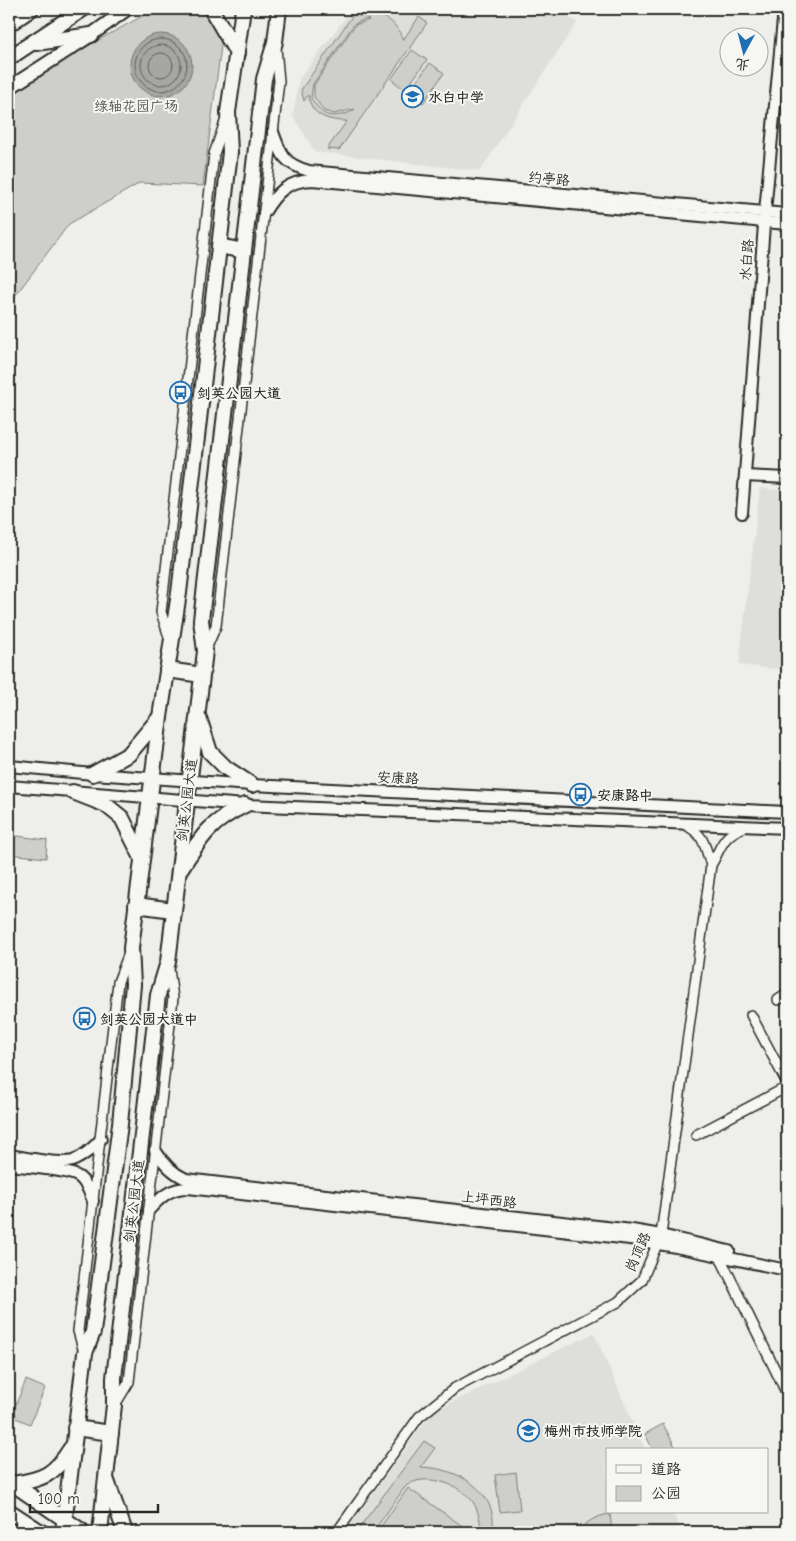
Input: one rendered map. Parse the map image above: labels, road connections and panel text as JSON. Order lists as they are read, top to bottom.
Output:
{
  "streets": {
    "main road": ["剑英公园大道"],
    "street": [
      "约亭路",
      "水白路",
      "安康路",
      "上坪西路",
      "岗顶路"
    ]
  },
  "crossings": [
    ["约亭路", "水白路"],
    ["安康路", "剑英公园大道"],
    ["上坪西路", "岗顶路"]
  ],
  "parks": ["绿轴花园广场"],
  "places": {
    "school or university": ["水白中学", "梅州市技师学院"],
    "bus stop": ["剑英公园大道", "安康路中", "剑英公园大道中"]
  },
  "legend": ["道路", "公园"],
  "scale_bar": "100 m",
  "north": "bottom"
}
